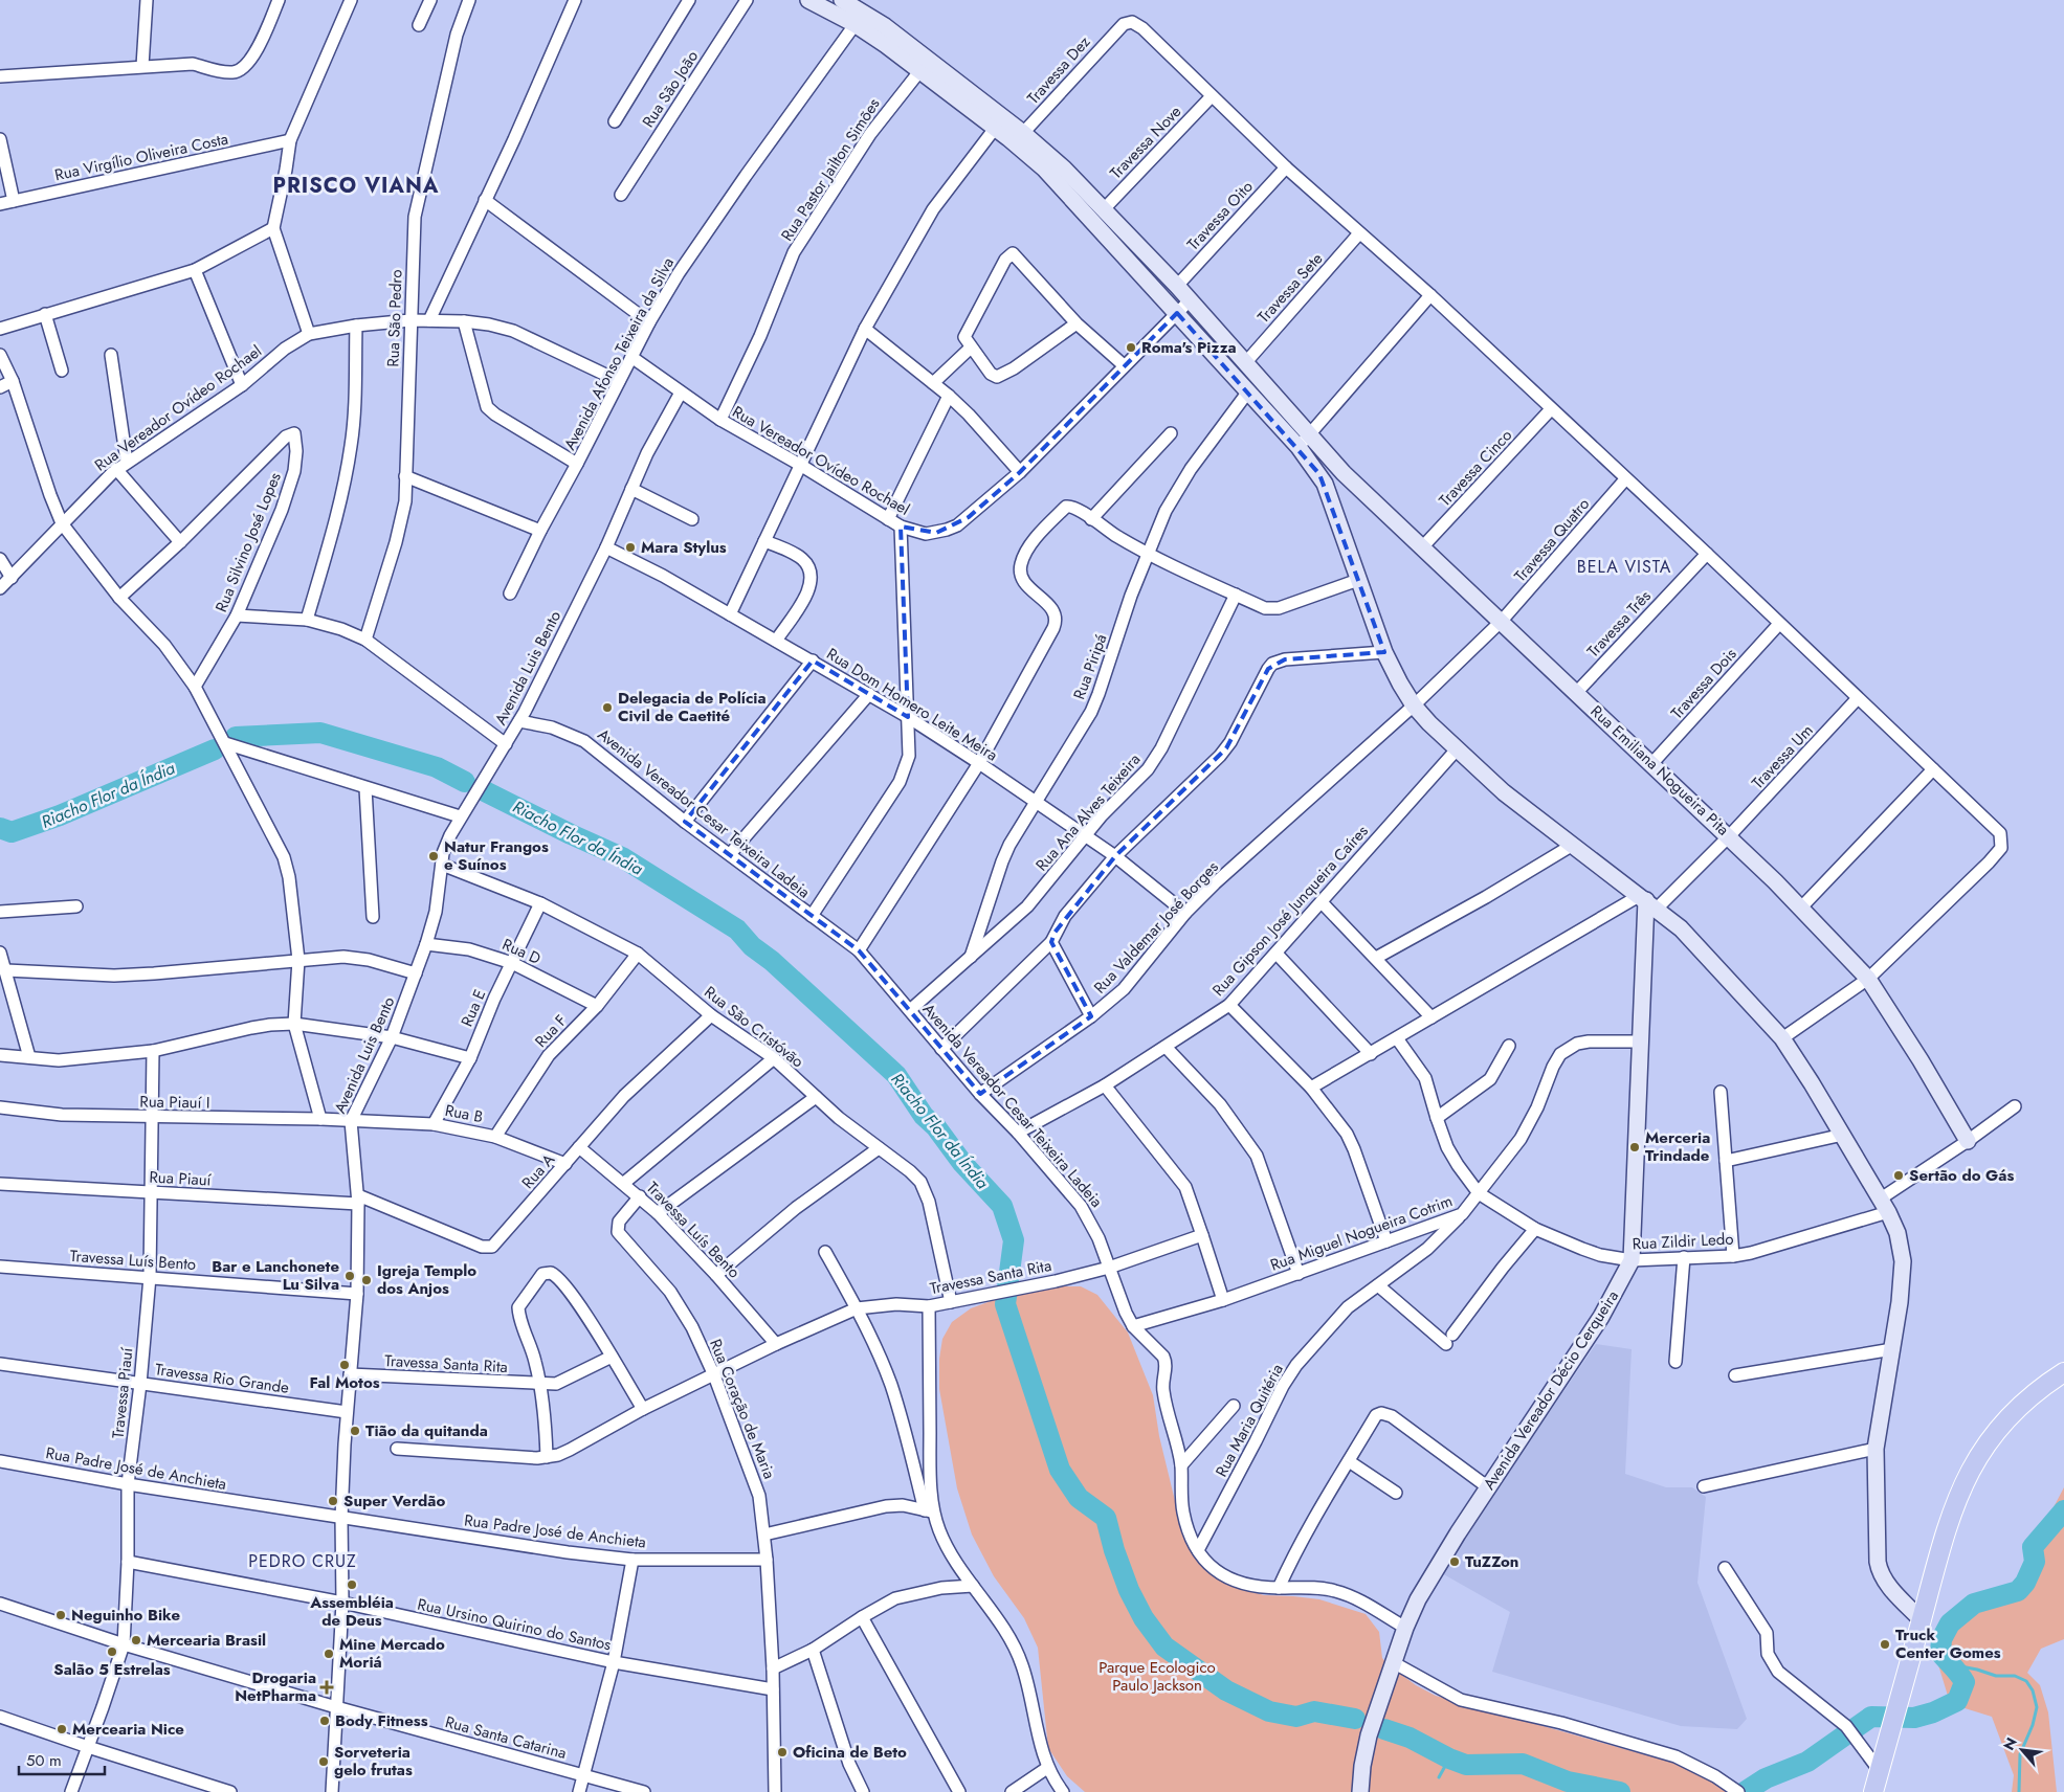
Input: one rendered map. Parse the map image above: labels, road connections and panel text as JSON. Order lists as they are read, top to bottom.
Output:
{
  "streets": {
    "street": [
      "Travessa Dez",
      "Rua São João",
      "Travessa Nove",
      "Rua Virgílio Oliveira Costa",
      "Rua Pastor Jailton Simões",
      "Travessa Oito",
      "Travessa Sete",
      "Rua São Pedro",
      "Avenida Afonso Teixeira da Silva",
      "Rua Vereador Ovídeo Rochael",
      "Travessa Cinco",
      "Travessa Quatro",
      "Rua Silvino José Lopes",
      "Travessa Três",
      "Rua Piripá",
      "Avenida Luis Bento",
      "Travessa Dois",
      "Rua Dom Homero Leite Meira",
      "Travessa Um",
      "Rua Emiliana Nogueira Pita",
      "Rua Ana Alves Teixeira",
      "Avenida Vereador Cesar Teixeira Ladeia",
      "Rua Gipson José Junqueira Caíres",
      "Rua Valdemar José Borges",
      "Rua D",
      "Rua E",
      "Rua São Cristóvão",
      "Rua F",
      "Rua Piauí I",
      "Rua B",
      "Rua A",
      "Rua Piauí",
      "Travessa Luís Bento",
      "Rua Miguel Nogueira Cotrim",
      "Rua Zildir Ledo",
      "Travessa Santa Rita",
      "Travessa Rio Grande",
      "Avenida Vereador Décio Cerqueira",
      "Travessa Piauí",
      "Rua Coração de Maria",
      "Rua Maria Quitéria",
      "Rua Padre José de Anchieta",
      "Rua Ursino Quirino do Santos",
      "Rua Santa Catarina"
    ]
  },
  "crossings": [
    ["Travessa Dez", "Travessa Nove"],
    ["Rua Pastor Jailton Simões", "Rua Vereador Ovídeo Rochael"],
    ["Rua São Pedro", "Rua Vereador Ovídeo Rochael"],
    ["Avenida Afonso Teixeira da Silva", "Rua Vereador Ovídeo Rochael"],
    ["Rua Vereador Ovídeo Rochael", "Avenida Luis Bento"],
    ["Travessa Cinco", "Rua Emiliana Nogueira Pita"],
    ["Travessa Quatro", "Rua Emiliana Nogueira Pita"],
    ["Travessa Quatro", "Rua Valdemar José Borges"],
    ["Travessa Três", "Rua Emiliana Nogueira Pita"],
    ["Rua Piripá", "Rua Dom Homero Leite Meira"],
    ["Rua Piripá", "Rua Ana Alves Teixeira"],
    ["Avenida Luis Bento", "Rua Dom Homero Leite Meira"],
    ["Avenida Luis Bento", "Avenida Vereador Cesar Teixeira Ladeia"],
    ["Avenida Luis Bento", "Rua D"],
    ["Avenida Luis Bento", "Rua São Cristóvão"],
    ["Avenida Luis Bento", "Rua Piauí I"],
    ["Avenida Luis Bento", "Rua B"],
    ["Avenida Luis Bento", "Rua A"],
    ["Avenida Luis Bento", "Rua Piauí"],
    ["Avenida Luis Bento", "Travessa Luís Bento"],
    ["Avenida Luis Bento", "Travessa Santa Rita"],
    ["Avenida Luis Bento", "Travessa Rio Grande"],
    ["Avenida Luis Bento", "Rua Padre José de Anchieta"],
    ["Avenida Luis Bento", "Rua Ursino Quirino do Santos"],
    ["Avenida Luis Bento", "Rua Santa Catarina"],
    ["Travessa Dois", "Rua Emiliana Nogueira Pita"],
    ["Rua Dom Homero Leite Meira", "Rua Ana Alves Teixeira"],
    ["Rua Dom Homero Leite Meira", "Rua Valdemar José Borges"],
    ["Travessa Um", "Rua Emiliana Nogueira Pita"],
    ["Travessa Um", "Rua Zildir Ledo"],
    ["Travessa Um", "Avenida Vereador Décio Cerqueira"],
    ["Rua Emiliana Nogueira Pita", "Rua Zildir Ledo"],
    ["Rua Ana Alves Teixeira", "Avenida Vereador Cesar Teixeira Ladeia"],
    ["Avenida Vereador Cesar Teixeira Ladeia", "Rua Gipson José Junqueira Caíres"],
    ["Avenida Vereador Cesar Teixeira Ladeia", "Rua Valdemar José Borges"],
    ["Avenida Vereador Cesar Teixeira Ladeia", "Rua Miguel Nogueira Cotrim"],
    ["Avenida Vereador Cesar Teixeira Ladeia", "Travessa Santa Rita"],
    ["Avenida Vereador Cesar Teixeira Ladeia", "Avenida Vereador Décio Cerqueira"],
    ["Avenida Vereador Cesar Teixeira Ladeia", "Rua Maria Quitéria"],
    ["Rua D", "Rua E"],
    ["Rua D", "Rua F"],
    ["Rua E", "Rua São Cristóvão"],
    ["Rua E", "Rua B"],
    ["Rua São Cristóvão", "Rua F"],
    ["Rua São Cristóvão", "Rua A"],
    ["Rua São Cristóvão", "Travessa Santa Rita"],
    ["Rua F", "Rua B"],
    ["Rua Piauí I", "Rua B"],
    ["Rua Piauí I", "Travessa Piauí"],
    ["Rua B", "Rua A"],
    ["Rua A", "Rua Piauí"],
    ["Rua A", "Travessa Luís Bento"],
    ["Rua Piauí", "Travessa Piauí"],
    ["Travessa Luís Bento", "Travessa Santa Rita"],
    ["Travessa Luís Bento", "Travessa Piauí"],
    ["Travessa Luís Bento", "Rua Coração de Maria"],
    ["Rua Miguel Nogueira Cotrim", "Rua Zildir Ledo"],
    ["Rua Miguel Nogueira Cotrim", "Avenida Vereador Décio Cerqueira"],
    ["Rua Miguel Nogueira Cotrim", "Rua Maria Quitéria"],
    ["Rua Zildir Ledo", "Avenida Vereador Décio Cerqueira"],
    ["Travessa Santa Rita", "Rua Coração de Maria"],
    ["Travessa Rio Grande", "Travessa Piauí"],
    ["Travessa Piauí", "Rua Padre José de Anchieta"],
    ["Travessa Piauí", "Rua Ursino Quirino do Santos"],
    ["Travessa Piauí", "Rua Santa Catarina"],
    ["Rua Coração de Maria", "Rua Padre José de Anchieta"],
    ["Rua Coração de Maria", "Rua Ursino Quirino do Santos"]
  ],
  "districts": ["PRISCO VIANA", "BELA VISTA", "PEDRO CRUZ"],
  "water": ["Riacho Flor da Índia"],
  "parks": ["Parque Ecologico Paulo Jackson"],
  "places": {
    "other": [
      "Roma's Pizza",
      "Mara Stylus",
      "Delegacia de Polícia Civil de Caetité",
      "Natur Frangos e Suínos",
      "Merceria Trindade",
      "Sertão do Gás",
      "Bar e Lanchonete Lu Silva",
      "Igreja Templo dos Anjos",
      "Fal Motos",
      "Tião da quitanda",
      "Super Verdão",
      "TuZZon",
      "Assembléia de Deus",
      "Neguinho Bike",
      "Mercearia Brasil",
      "Truck Center Gomes",
      "Salão 5 Estrelas",
      "Mine Mercado Moriá",
      "Body Fitness",
      "Mercearia Nice",
      "Oficina de Beto",
      "Sorveteria gelo frutas"
    ],
    "health": ["Drogaria NetPharma"]
  },
  "scale_bar": "50 m",
  "north": "top left"
}
